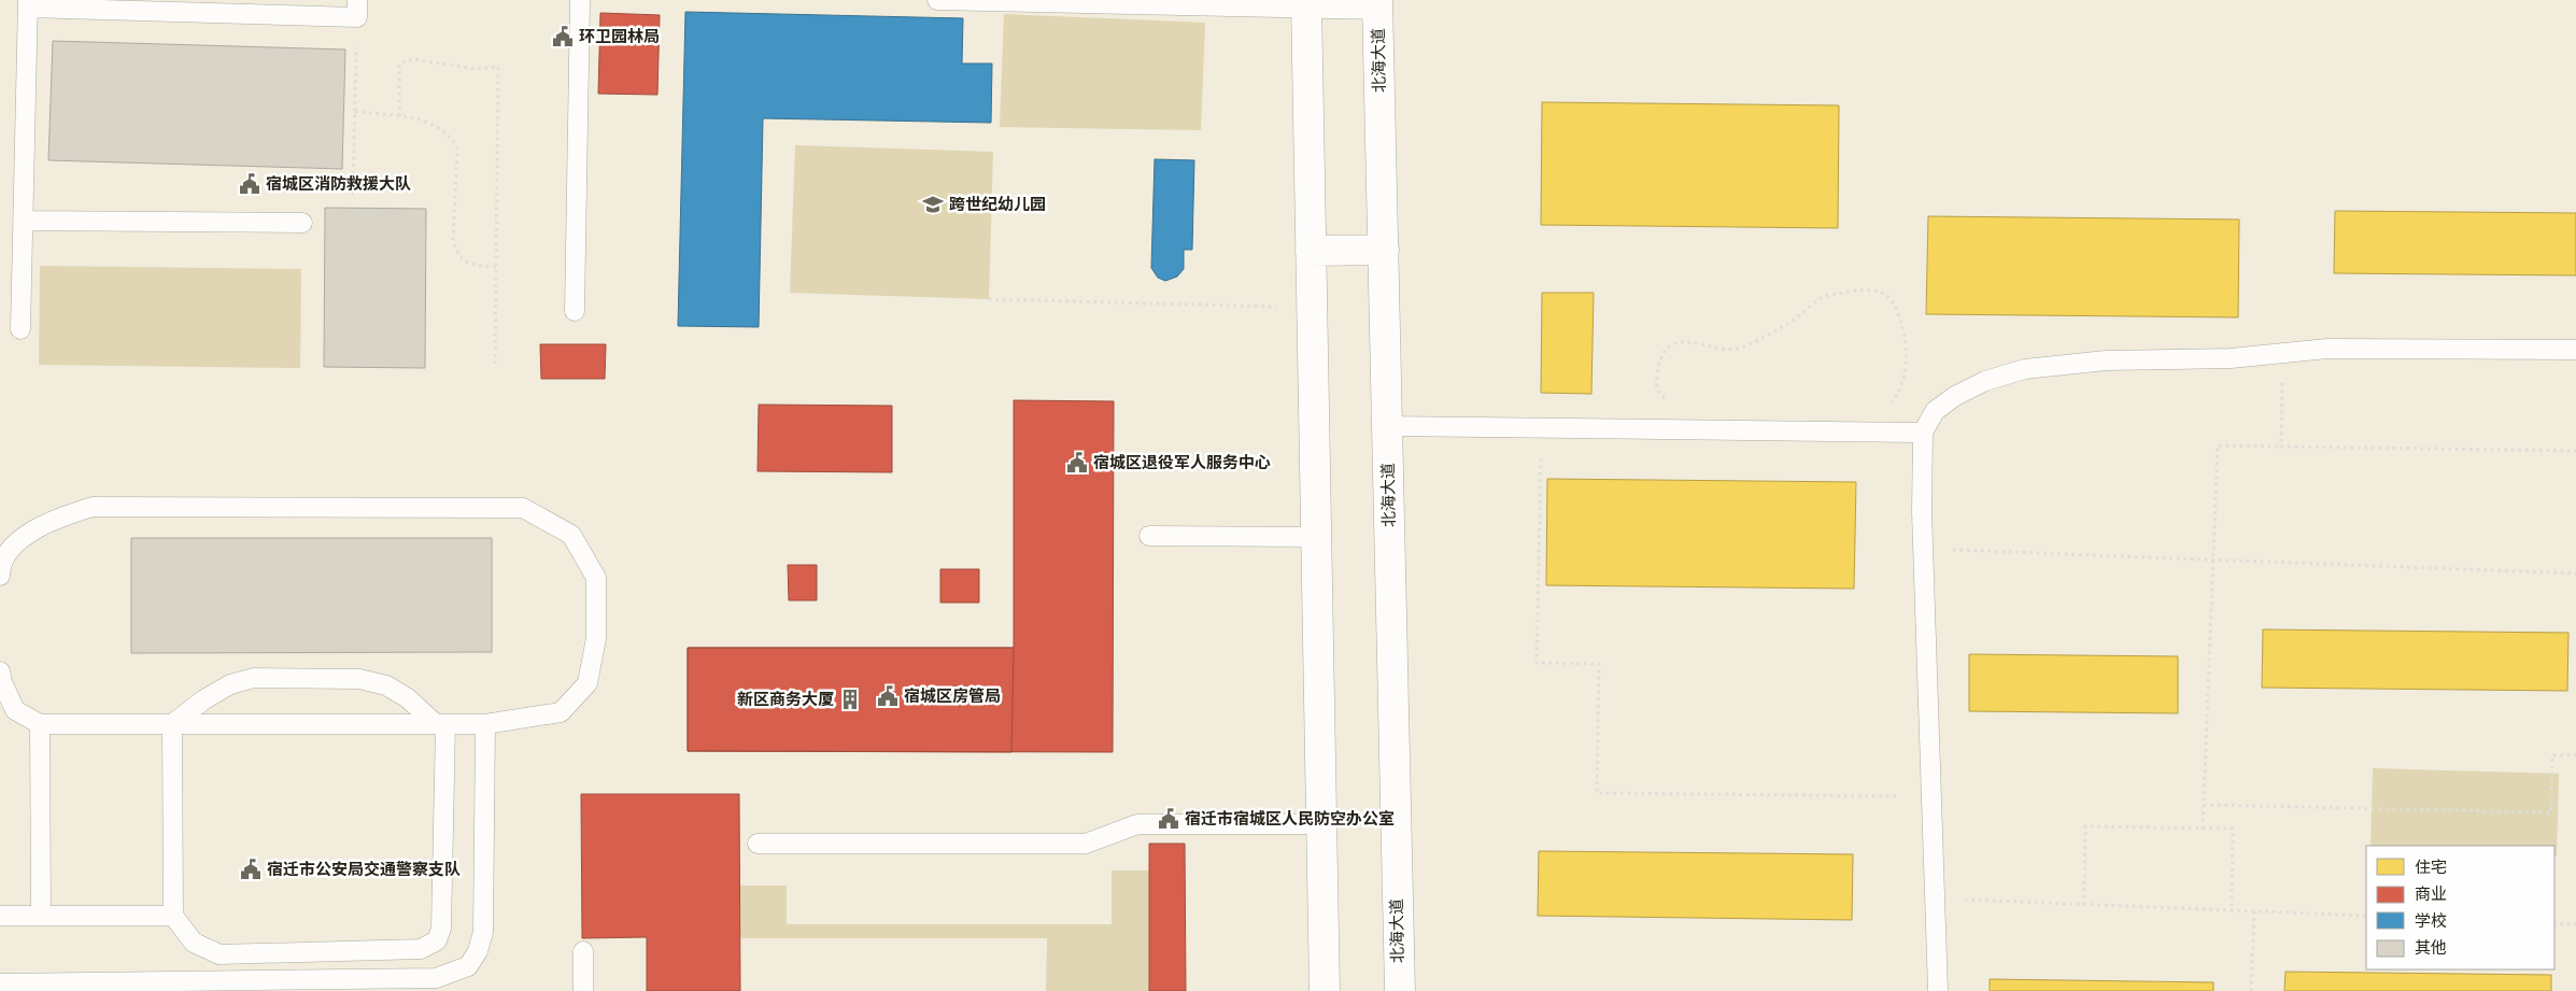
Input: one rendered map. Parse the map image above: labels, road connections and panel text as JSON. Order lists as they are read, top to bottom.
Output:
{
  "streets": {
    "street": ["北海大道"]
  },
  "places": {
    "public building": [
      "环卫园林局",
      "宿城区消防救援大队",
      "宿城区退役军人服务中心",
      "宿城区房管局",
      "宿迁市宿城区人民防空办公室",
      "宿迁市公安局交通警察支队"
    ],
    "school or university": ["跨世纪幼儿园"],
    "building": ["新区商务大厦"]
  },
  "legend": [
    "住宅",
    "商业",
    "学校",
    "其他"
  ]
}
